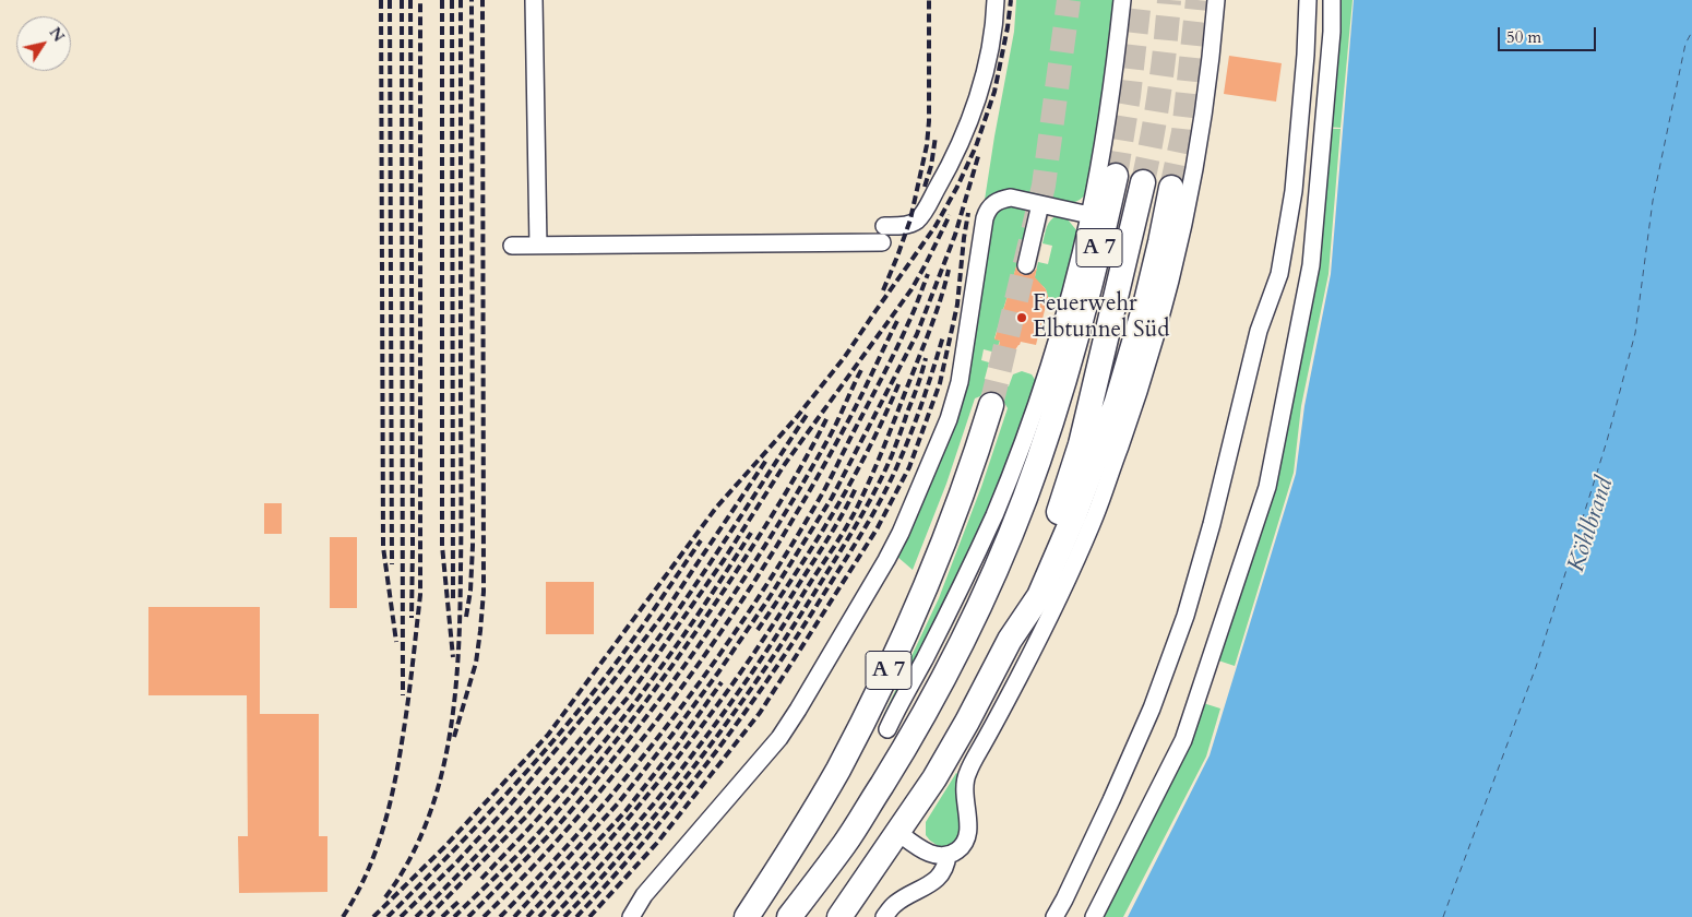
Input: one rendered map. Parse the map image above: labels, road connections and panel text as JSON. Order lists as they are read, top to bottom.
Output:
{
  "streets": {
    "highway": ["A 7"]
  },
  "water": ["Köhlbrand"],
  "places": ["Feuerwehr Elbtunnel Süd"],
  "scale_bar": "50 m",
  "north": "top right"
}
